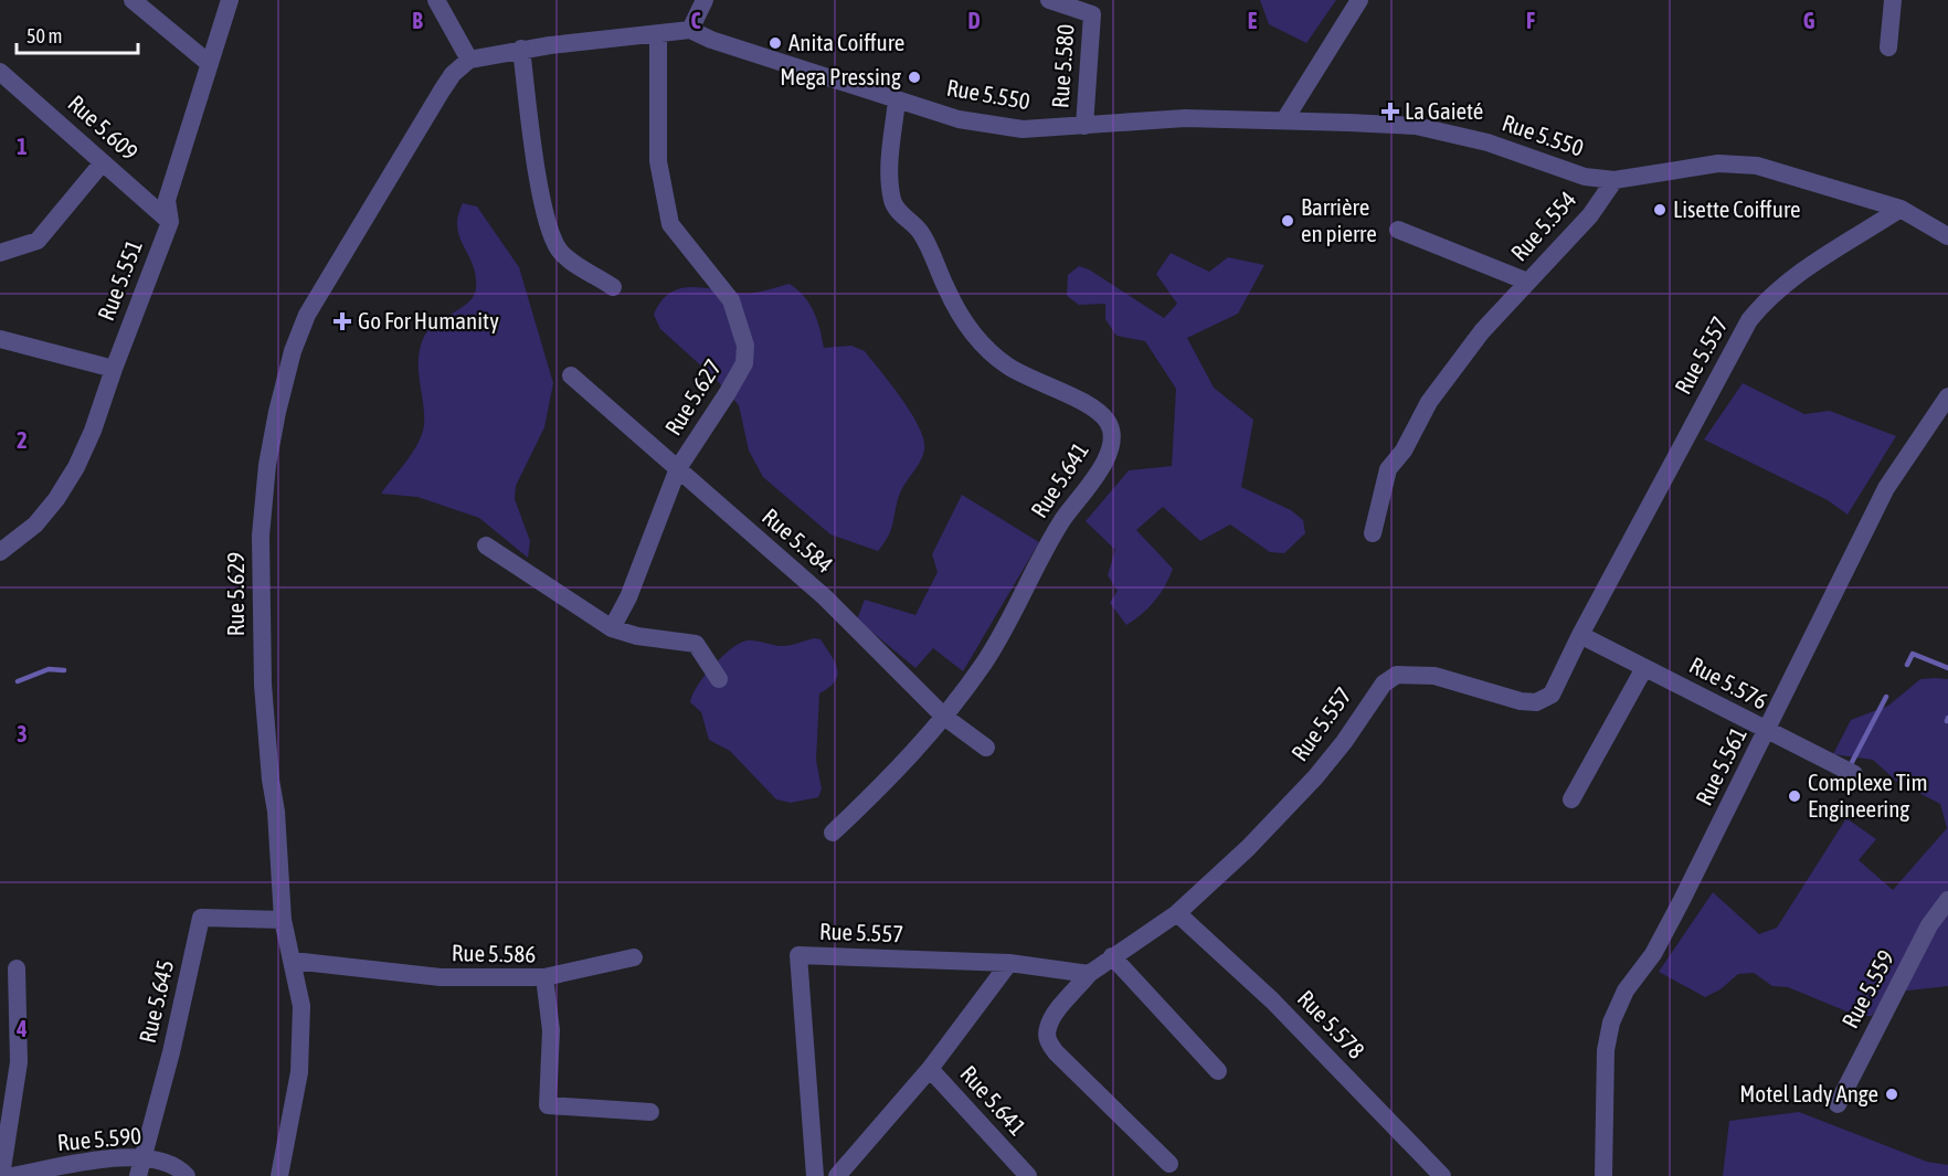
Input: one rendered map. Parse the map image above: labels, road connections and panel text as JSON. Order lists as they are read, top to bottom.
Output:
{
  "streets": {
    "street": [
      "Rue 5.580",
      "Rue 5.550",
      "Rue 5.609",
      "Rue 5.554",
      "Rue 5.551",
      "Rue 5.557",
      "Rue 5.627",
      "Rue 5.641",
      "Rue 5.584",
      "Rue 5.629",
      "Rue 5.576",
      "Rue 5.561",
      "Rue 5.586",
      "Rue 5.559",
      "Rue 5.645",
      "Rue 5.578",
      "Rue 5.590"
    ]
  },
  "crossings": [
    ["Rue 5.580", "Rue 5.550"],
    ["Rue 5.550", "Rue 5.554"],
    ["Rue 5.550", "Rue 5.641"],
    ["Rue 5.609", "Rue 5.551"],
    ["Rue 5.557", "Rue 5.641"],
    ["Rue 5.557", "Rue 5.576"],
    ["Rue 5.557", "Rue 5.578"],
    ["Rue 5.627", "Rue 5.584"],
    ["Rue 5.641", "Rue 5.584"],
    ["Rue 5.629", "Rue 5.586"],
    ["Rue 5.629", "Rue 5.645"],
    ["Rue 5.576", "Rue 5.561"],
    ["Rue 5.645", "Rue 5.590"]
  ],
  "places": {
    "other": [
      "Anita Coiffure",
      "Mega Pressing",
      "Lisette Coiffure",
      "Barrière en pierre",
      "Complexe Tim Engineering",
      "Motel Lady Ange"
    ],
    "health": ["La Gaieté", "Go For Humanity"]
  },
  "scale_bar": "50 m",
  "grid": {
    "columns": [
      "B",
      "C",
      "D",
      "E",
      "F",
      "G"
    ],
    "rows": [
      "1",
      "2",
      "3",
      "4"
    ]
  }
}
